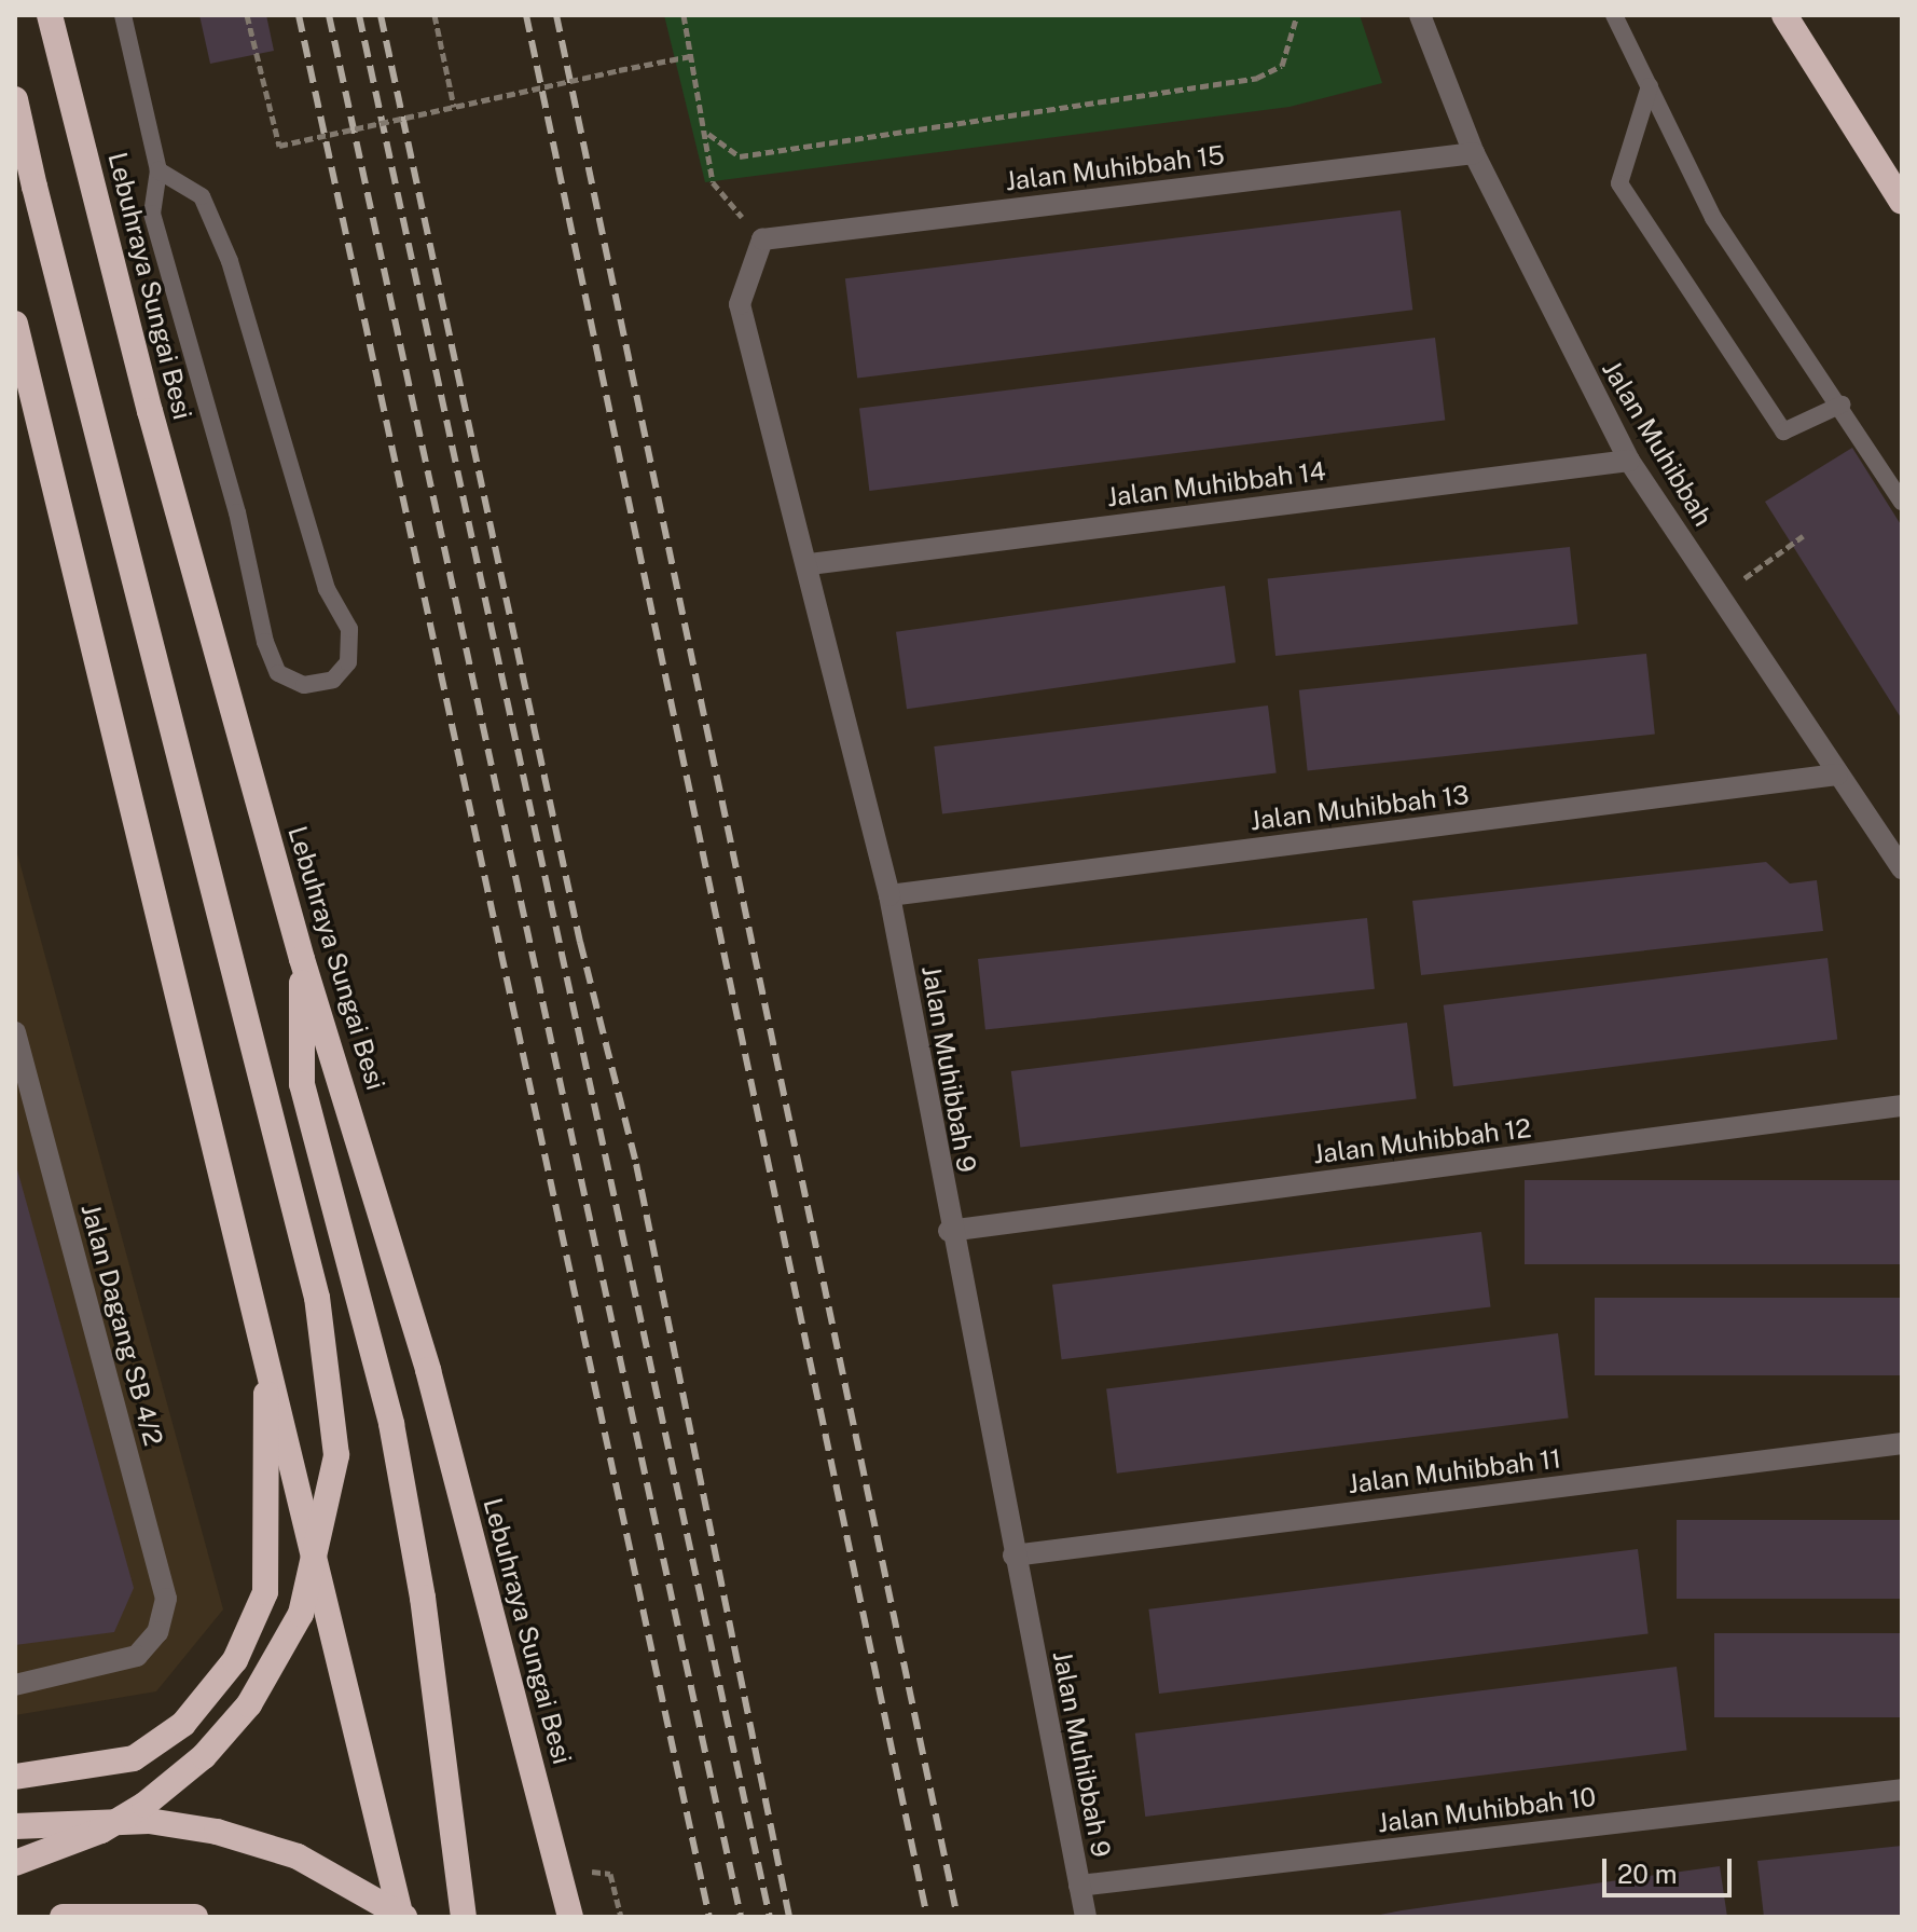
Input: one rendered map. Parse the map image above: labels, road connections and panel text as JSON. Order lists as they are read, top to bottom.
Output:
{
  "streets": {
    "highway": ["Lebuhraya Sungai Besi"],
    "street": [
      "Jalan Muhibbah 15",
      "Jalan Muhibbah",
      "Jalan Muhibbah 14",
      "Jalan Muhibbah 13",
      "Jalan Muhibbah 9",
      "Jalan Muhibbah 12",
      "Jalan Dagang SB 4/2",
      "Jalan Muhibbah 11",
      "Jalan Muhibbah 10"
    ]
  },
  "crossings": [
    ["Jalan Muhibbah 15", "Jalan Muhibbah"],
    ["Jalan Muhibbah 15", "Jalan Muhibbah 9"],
    ["Jalan Muhibbah", "Jalan Muhibbah 14"],
    ["Jalan Muhibbah", "Jalan Muhibbah 13"],
    ["Jalan Muhibbah 14", "Jalan Muhibbah 9"],
    ["Jalan Muhibbah 13", "Jalan Muhibbah 9"],
    ["Jalan Muhibbah 9", "Jalan Muhibbah 12"],
    ["Jalan Muhibbah 9", "Jalan Muhibbah 11"],
    ["Jalan Muhibbah 9", "Jalan Muhibbah 10"]
  ],
  "scale_bar": "20 m"
}
